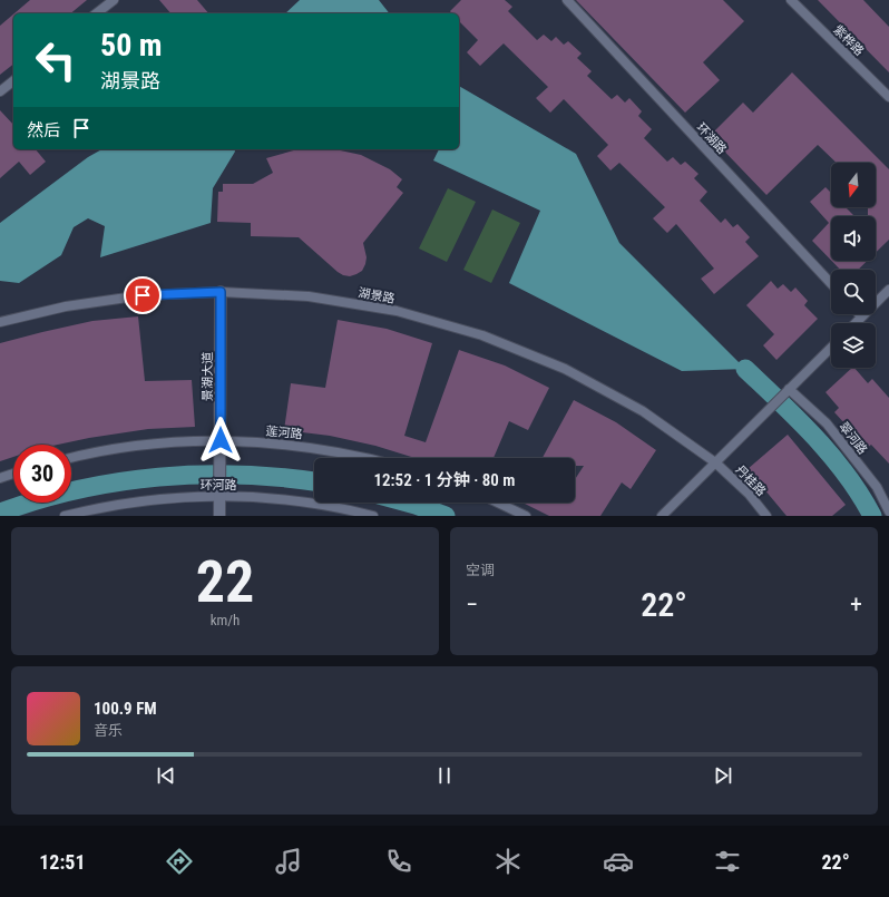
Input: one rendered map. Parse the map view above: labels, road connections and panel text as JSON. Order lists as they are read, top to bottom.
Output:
{
  "streets": {
    "street": ["景湖大道"],
    "lane": [
      "紫桦路",
      "环湖路",
      "湖景路",
      "莲河路",
      "翠河路",
      "丹桂路",
      "环河路"
    ]
  },
  "crossings": [
    ["湖景路", "景湖大道"],
    ["湖景路", "丹桂路"],
    ["景湖大道", "莲河路"],
    ["景湖大道", "环河路"]
  ],
  "north": "bottom",
  "page": {
    "turn": ["50 m", "湖景路"],
    "then": "然后",
    "limit": "30",
    "trip": "12:52 · 1 分钟 · 80 m",
    "tile": [
      ["22", "km/h"],
      "空调"
    ],
    "heat": ["−", "22°", "+"],
    "song": ["100.9 FM", "音乐"],
    "tabs": ["12:51", "22°"]
  }
}
